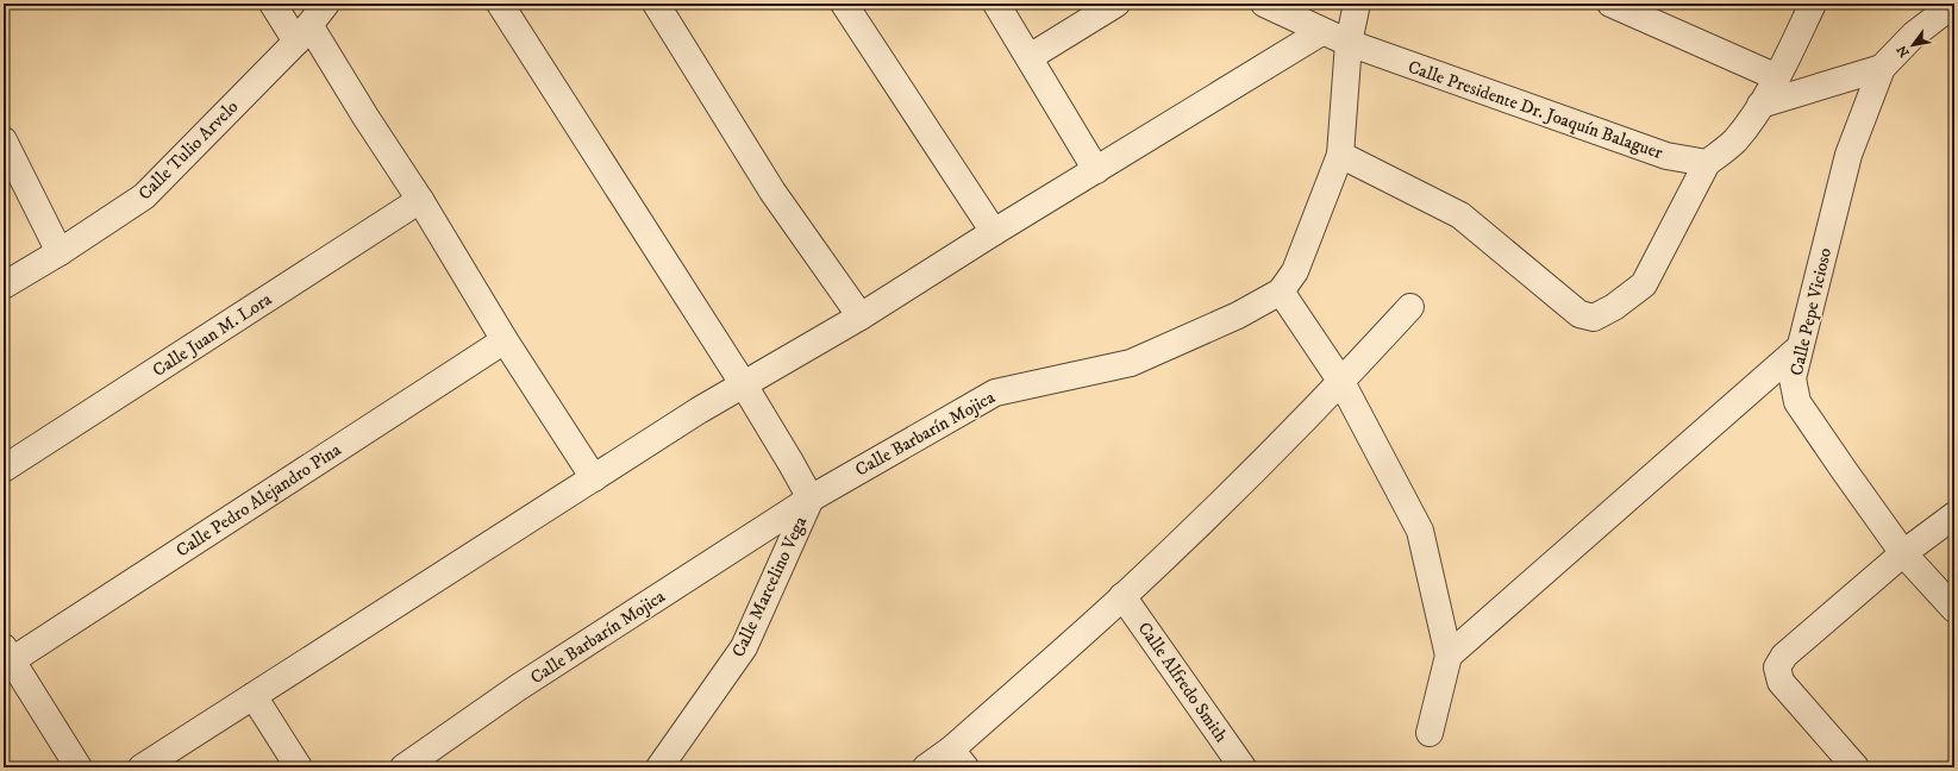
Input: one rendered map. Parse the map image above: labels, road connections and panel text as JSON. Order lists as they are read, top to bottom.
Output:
{
  "streets": {
    "street": [
      "Calle Presidente Dr. Joaquín Balaguer",
      "Calle Tulio Arvelo",
      "Calle Pepe Vicioso",
      "Calle Juan M. Lora",
      "Calle Barbarín Mojica",
      "Calle Pedro Alejandro Pina",
      "Calle Marcelino Vega",
      "Calle Alfredo Smith"
    ]
  },
  "crossings": [
    ["Calle Presidente Dr. Joaquín Balaguer", "Calle Barbarín Mojica"],
    ["Calle Barbarín Mojica", "Calle Marcelino Vega"]
  ],
  "north": "bottom left"
}
